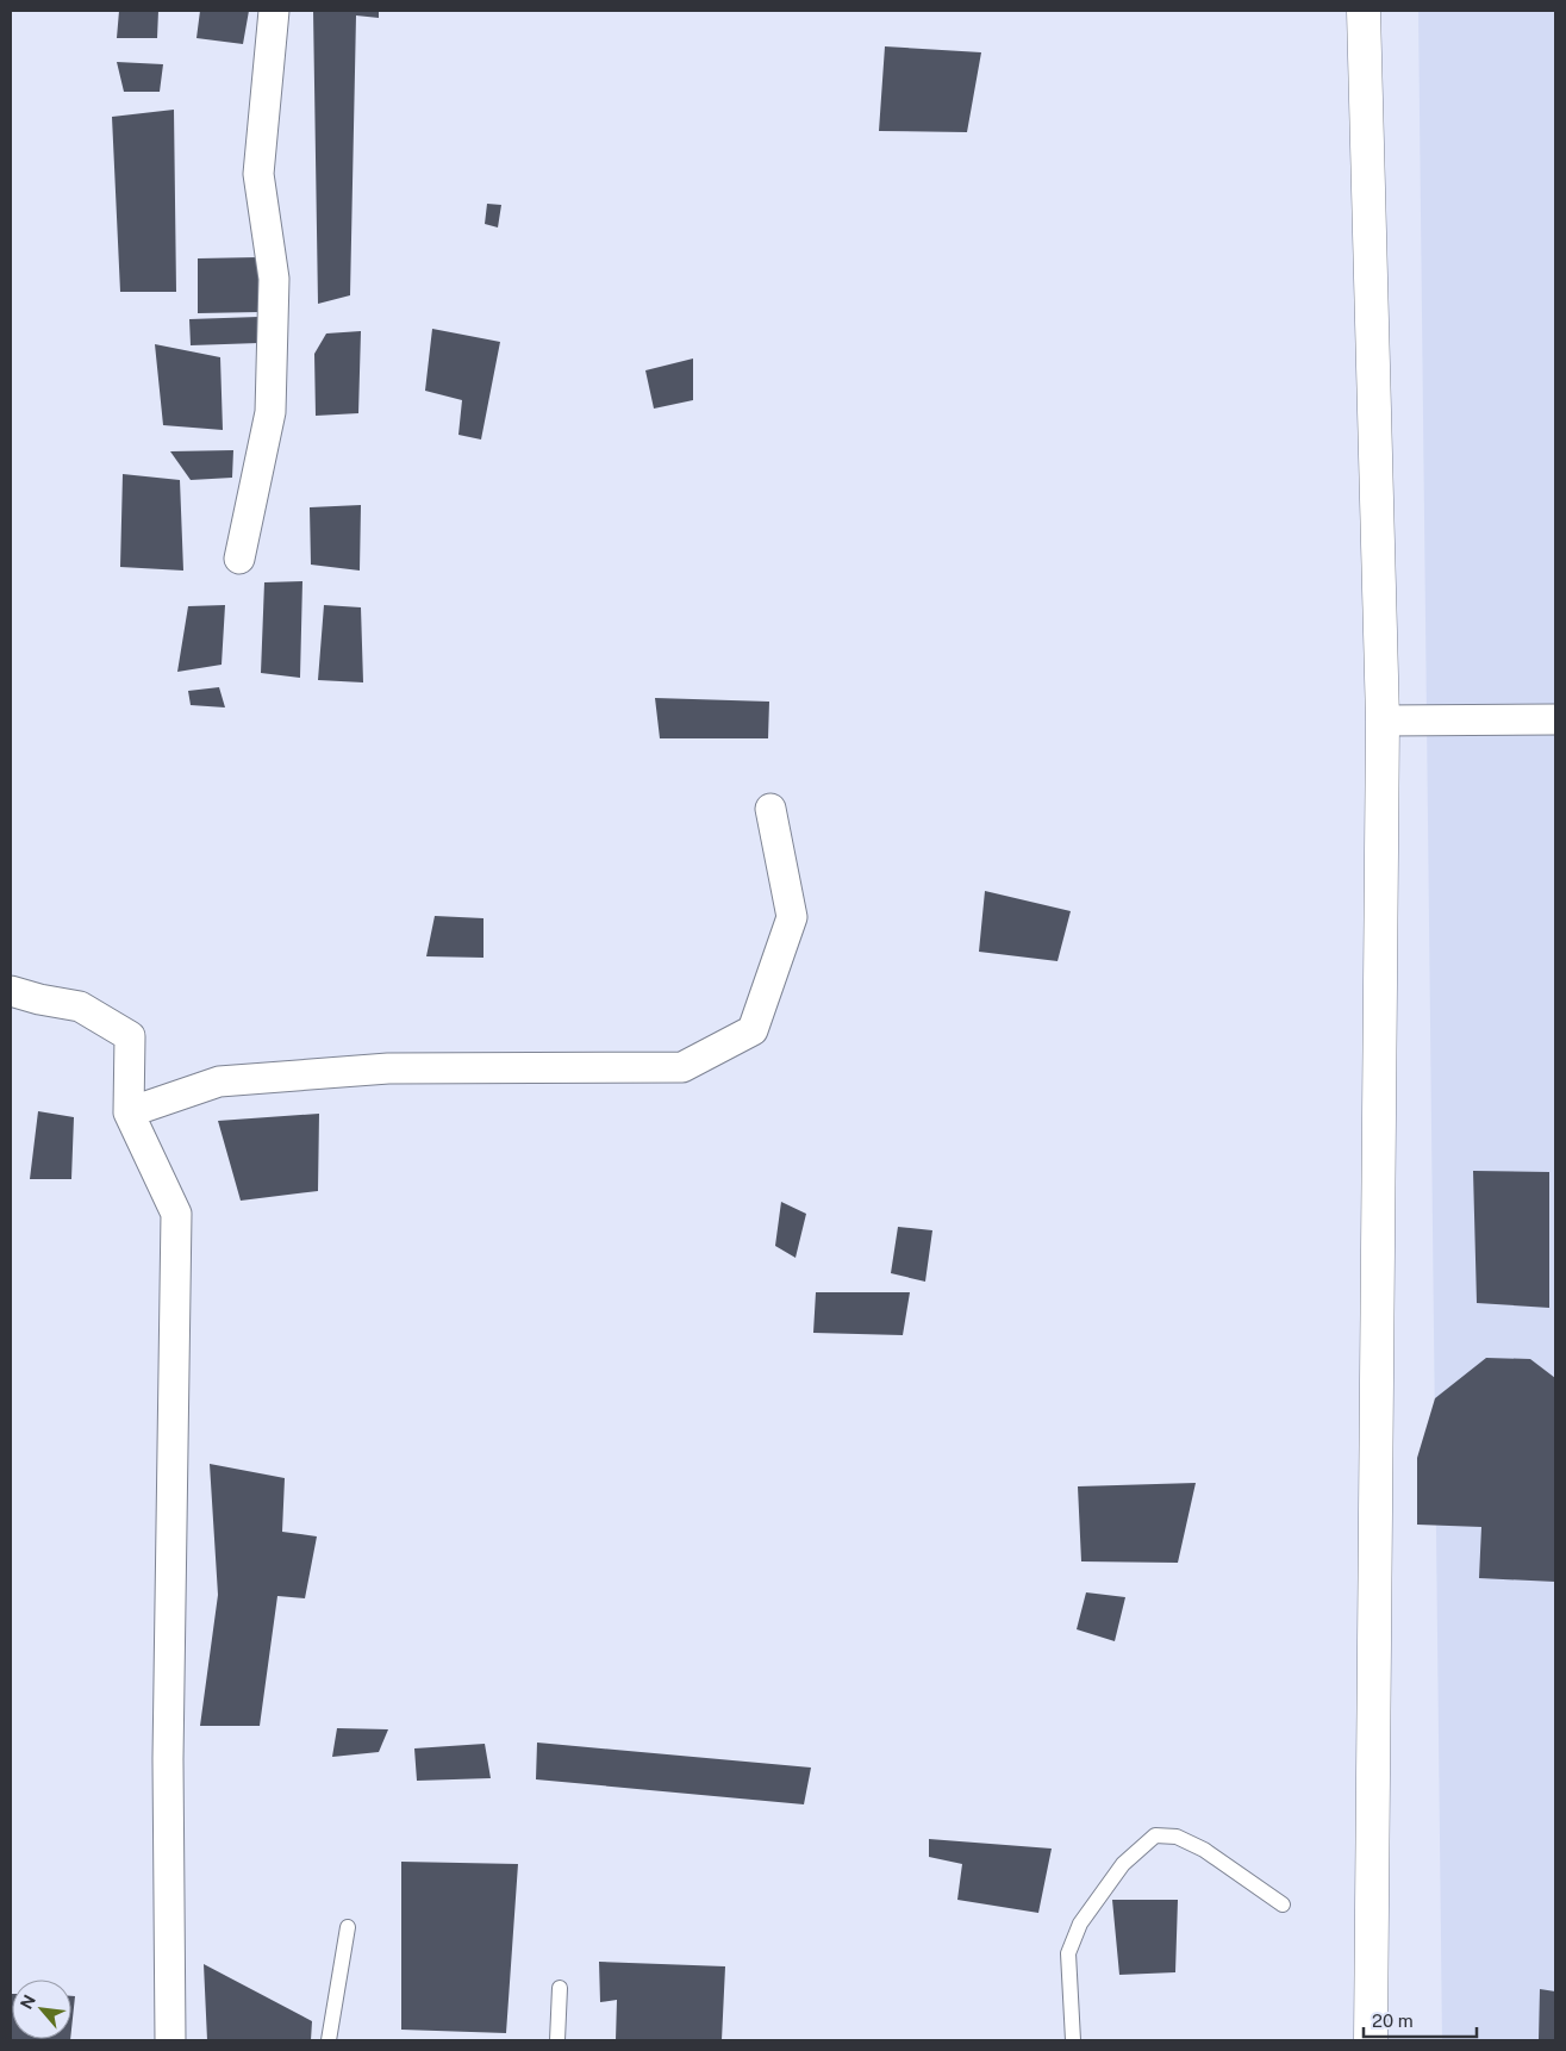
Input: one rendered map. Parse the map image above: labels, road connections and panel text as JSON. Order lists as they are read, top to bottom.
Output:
{
  "scale_bar": "20 m",
  "north": "top left"
}
